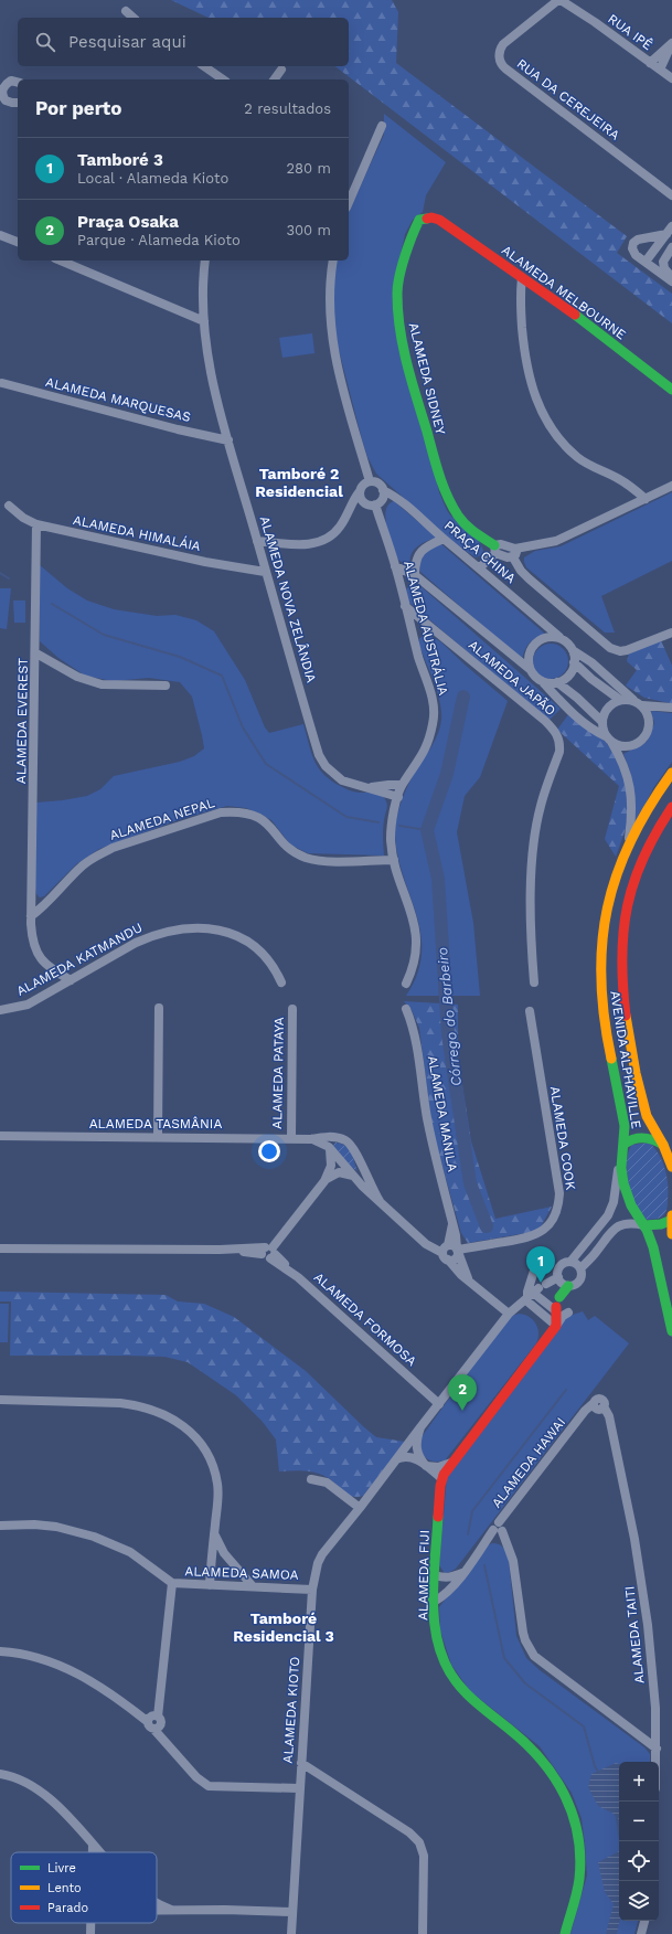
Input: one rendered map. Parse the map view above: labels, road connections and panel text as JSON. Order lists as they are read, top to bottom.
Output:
{
  "streets": {
    "street": [
      "RUA IPÊ",
      "RUA DA CEREJEIRA",
      "ALAMEDA MELBOURNE",
      "ALAMEDA SIDNEY",
      "ALAMEDA MARQUESAS",
      "ALAMEDA HIMALÁIA",
      "PRAÇA CHINA",
      "ALAMEDA NOVA ZELÂNDIA",
      "ALAMEDA AUSTRÁLIA",
      "ALAMEDA JAPÃO",
      "ALAMEDA EVEREST",
      "ALAMEDA NEPAL",
      "ALAMEDA KATMANDU",
      "AVENIDA ALPHAVILLE",
      "ALAMEDA PATAYA",
      "ALAMEDA MANILA",
      "ALAMEDA TASMÂNIA",
      "ALAMEDA COOK",
      "ALAMEDA FORMOSA",
      "ALAMEDA HAWAI",
      "ALAMEDA SAMOA",
      "ALAMEDA FIJI",
      "ALAMEDA TAITI",
      "ALAMEDA KIOTO"
    ]
  },
  "crossings": [
    ["RUA IPÊ", "RUA DA CEREJEIRA"],
    ["ALAMEDA MELBOURNE", "ALAMEDA SIDNEY"],
    ["ALAMEDA MARQUESAS", "ALAMEDA NOVA ZELÂNDIA"],
    ["ALAMEDA HIMALÁIA", "ALAMEDA NOVA ZELÂNDIA"],
    ["ALAMEDA HIMALÁIA", "ALAMEDA EVEREST"],
    ["PRAÇA CHINA", "ALAMEDA AUSTRÁLIA"],
    ["ALAMEDA NOVA ZELÂNDIA", "ALAMEDA AUSTRÁLIA"],
    ["ALAMEDA AUSTRÁLIA", "ALAMEDA JAPÃO"],
    ["ALAMEDA AUSTRÁLIA", "ALAMEDA NEPAL"],
    ["ALAMEDA EVEREST", "ALAMEDA NEPAL"],
    ["ALAMEDA EVEREST", "ALAMEDA KATMANDU"],
    ["ALAMEDA PATAYA", "ALAMEDA TASMÂNIA"],
    ["ALAMEDA MANILA", "ALAMEDA TASMÂNIA"],
    ["ALAMEDA MANILA", "ALAMEDA COOK"],
    ["ALAMEDA TASMÂNIA", "ALAMEDA COOK"],
    ["ALAMEDA FORMOSA", "ALAMEDA KIOTO"],
    ["ALAMEDA HAWAI", "ALAMEDA FIJI"],
    ["ALAMEDA HAWAI", "ALAMEDA TAITI"],
    ["ALAMEDA SAMOA", "ALAMEDA KIOTO"]
  ],
  "districts": ["Tamboré 2 Residencial", "Tamboré Residencial 3"],
  "water": ["Córrego do Barbeiro"],
  "legend": ["Livre", "Lento", "Parado"],
  "page": {
    "search": "Pesquisar aqui",
    "heading": ["Por perto", "2 resultados"],
    "list": [
      {
        "mark": "1",
        "name": "Tamboré 3",
        "note": "Local · Alameda Kioto",
        "value": "280 m"
      },
      {
        "mark": "2",
        "name": "Praça Osaka",
        "note": "Parque · Alameda Kioto",
        "value": "300 m"
      }
    ],
    "pins": ["1", "2"],
    "map_buttons": ["+", "−"]
  }
}
